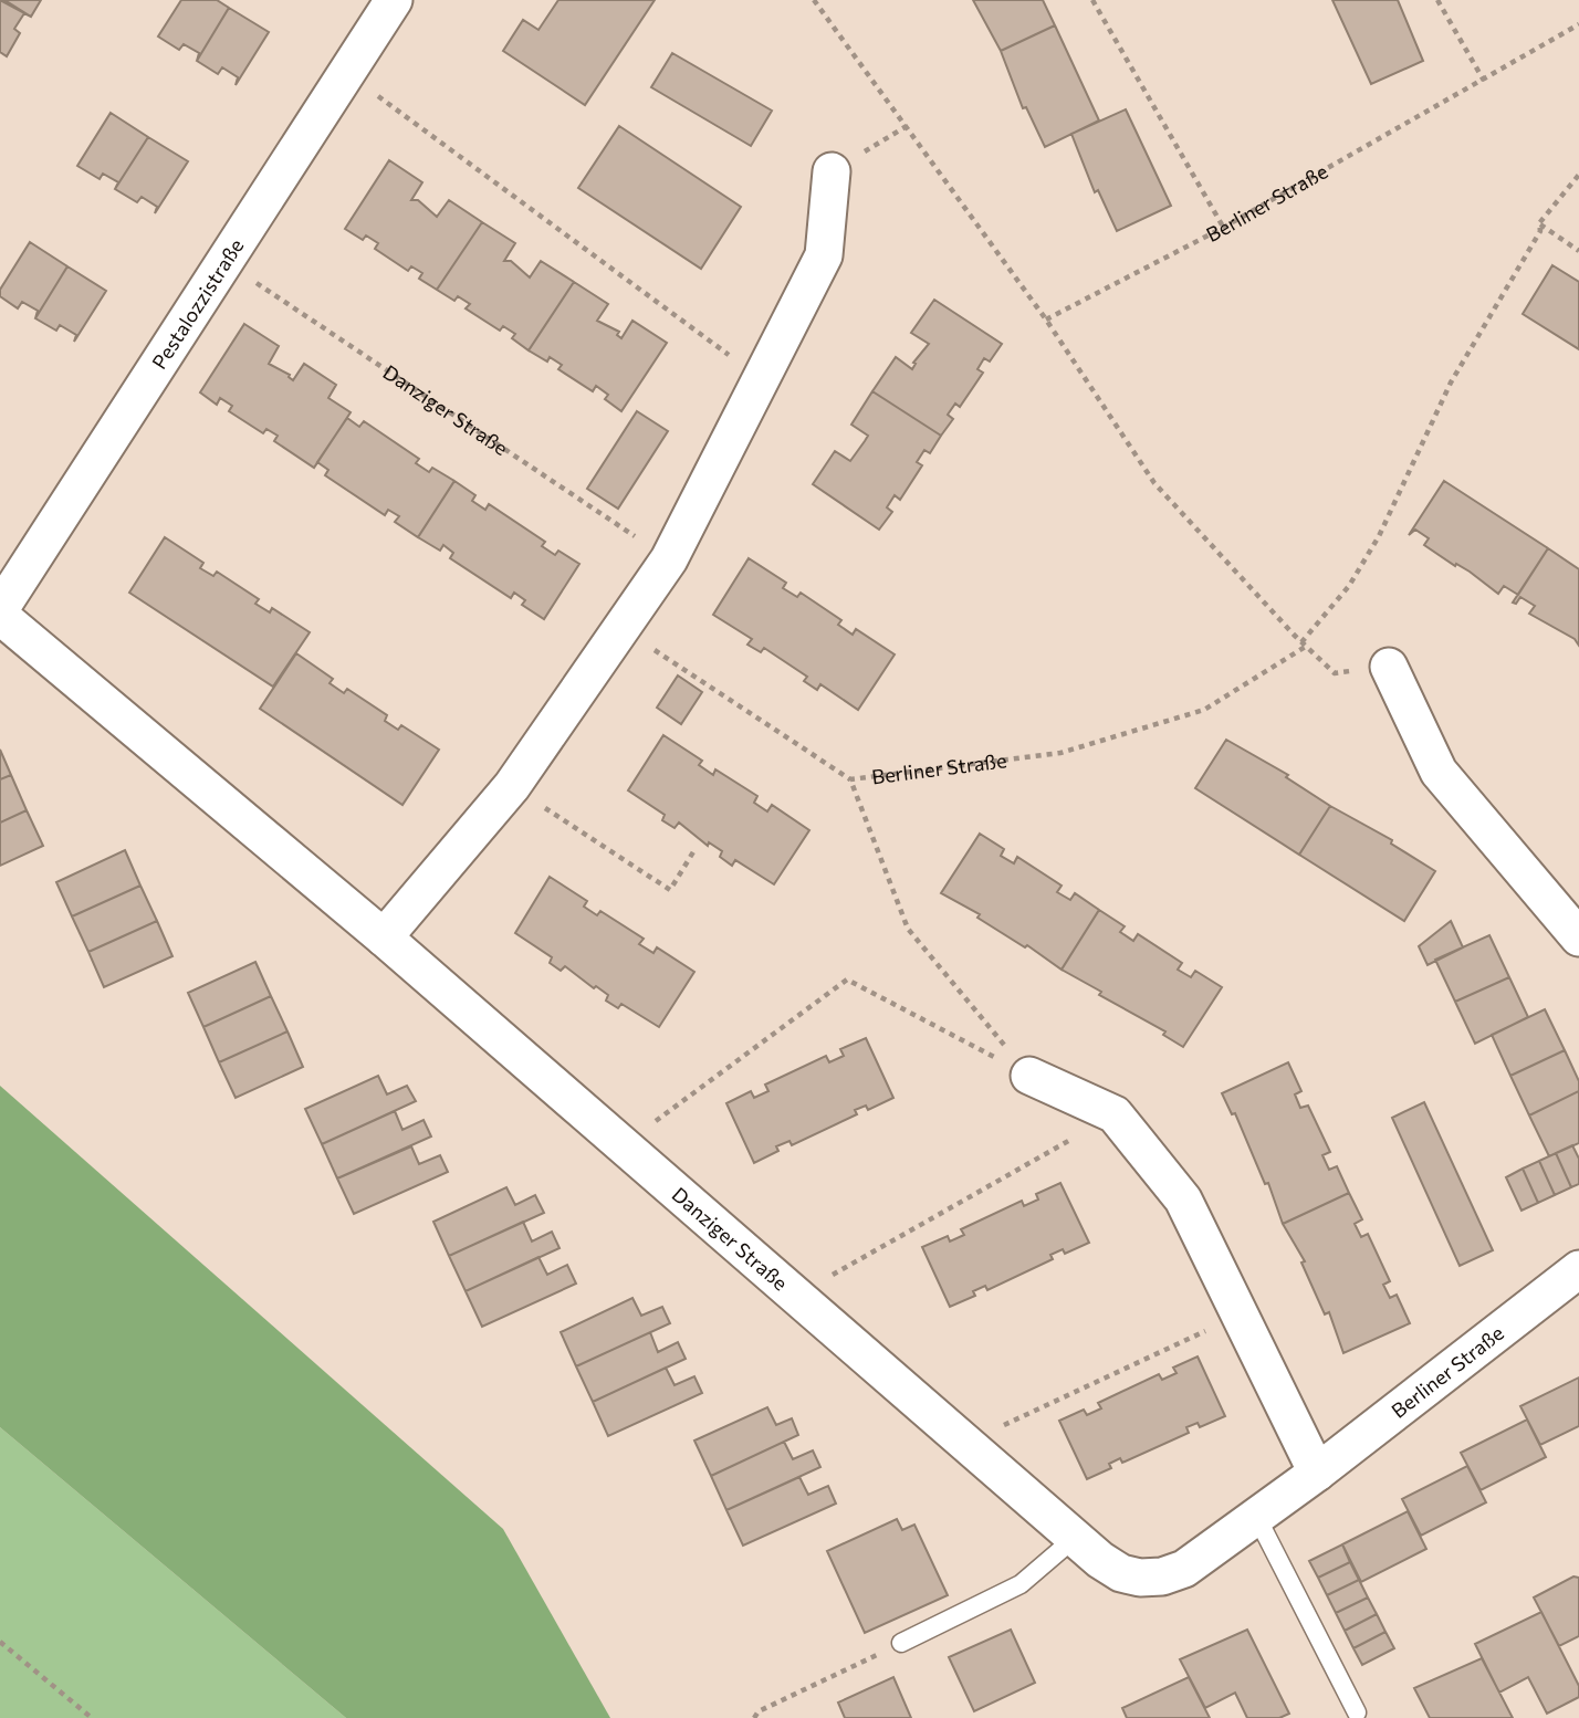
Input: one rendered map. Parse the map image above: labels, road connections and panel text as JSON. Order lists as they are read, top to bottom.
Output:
{
  "streets": {
    "street": ["Berliner Straße", "Pestalozzistraße", "Danziger Straße"]
  },
  "crossings": [
    ["Berliner Straße", "Danziger Straße"],
    ["Pestalozzistraße", "Danziger Straße"]
  ]
}
